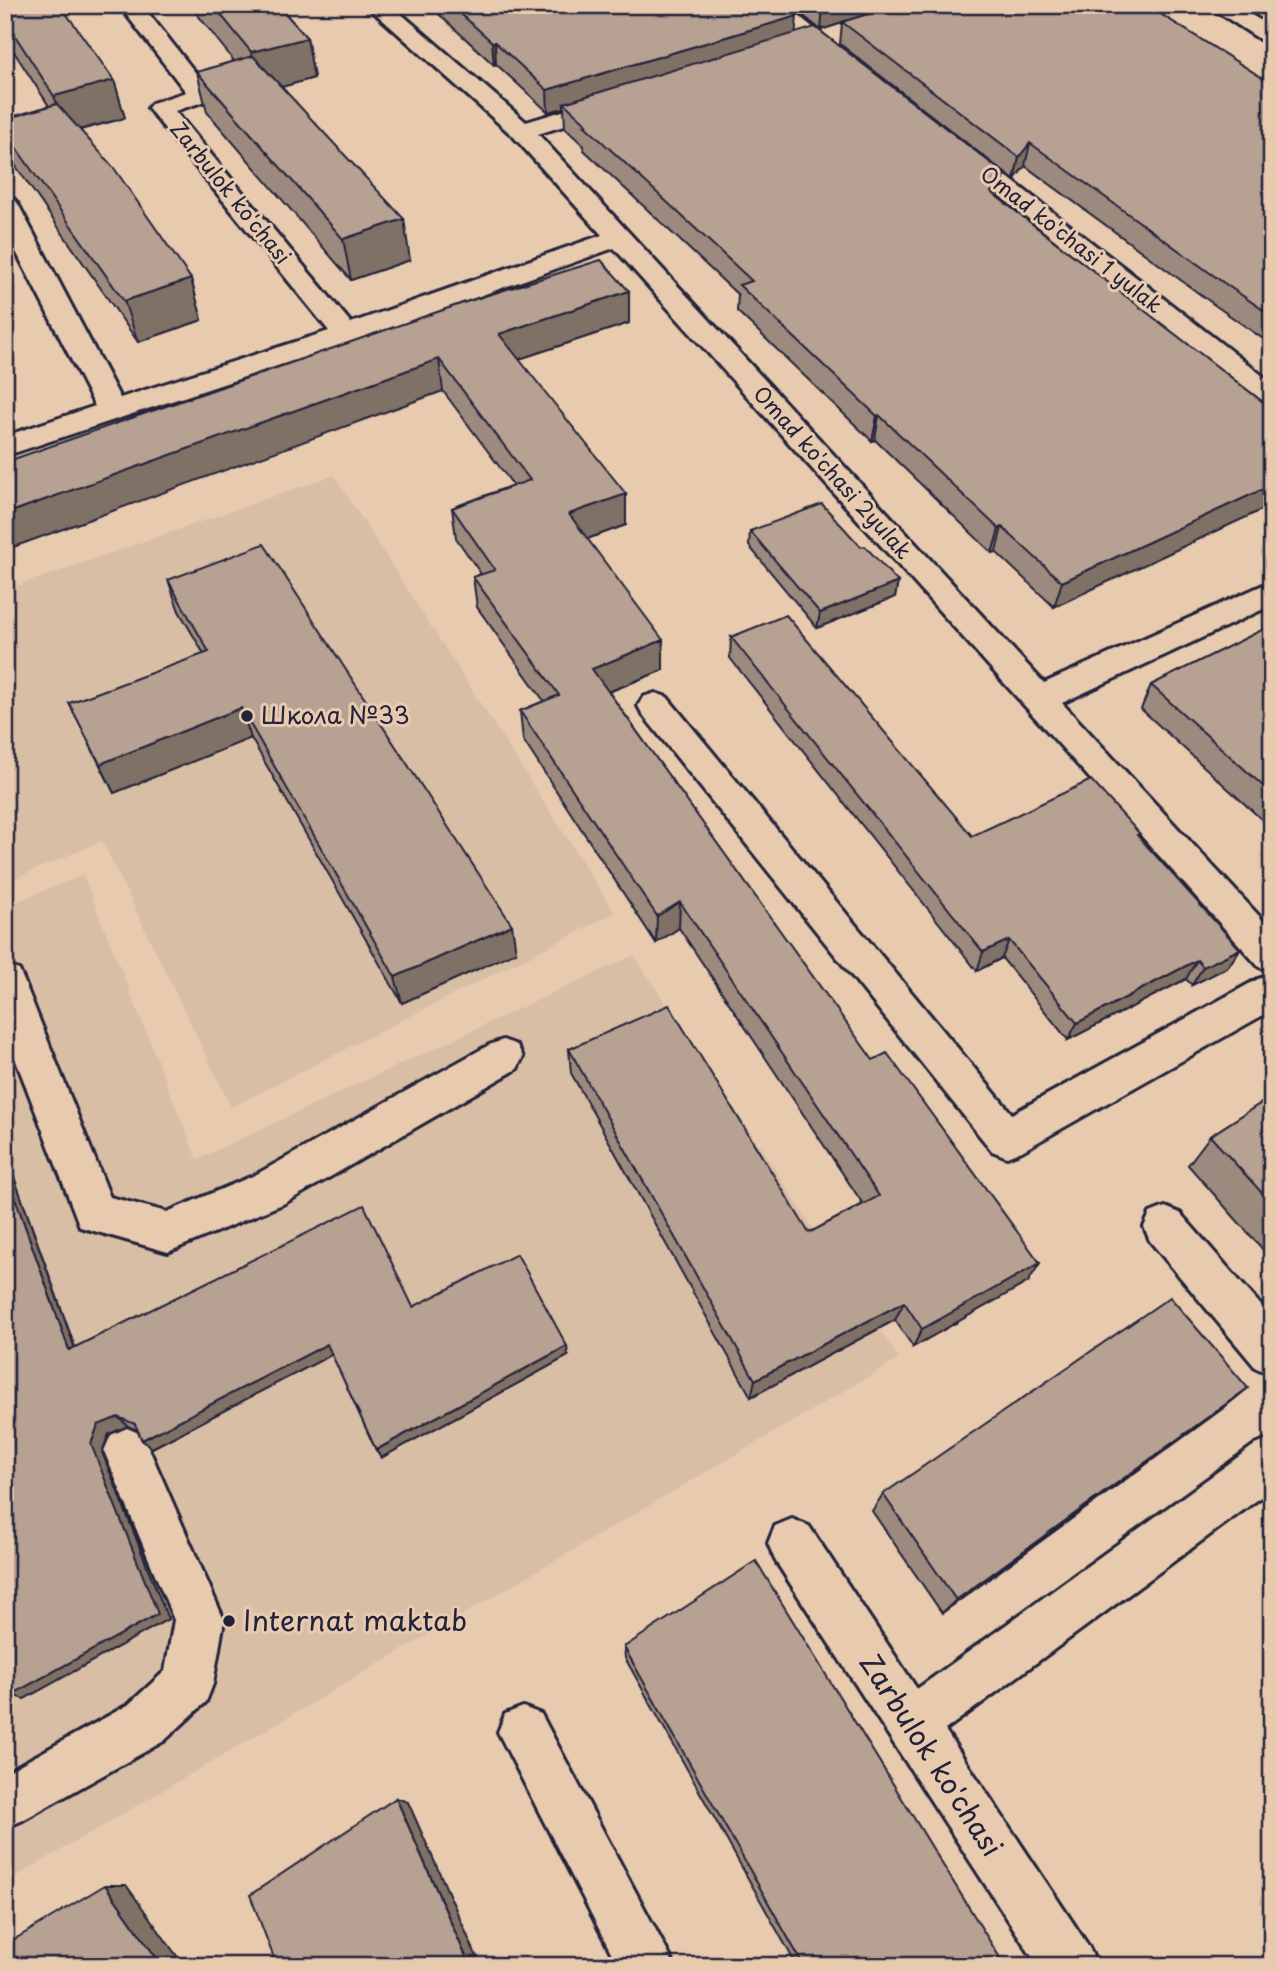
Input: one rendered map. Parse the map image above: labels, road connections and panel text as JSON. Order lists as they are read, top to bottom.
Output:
{
  "streets": {
    "street": ["Zarbulok ko'chasi", "Omad ko'chasi 1 yulak", "Omad ko'chasi 2yulak"]
  },
  "places": ["Школа №33", "Internat maktab"]
}
